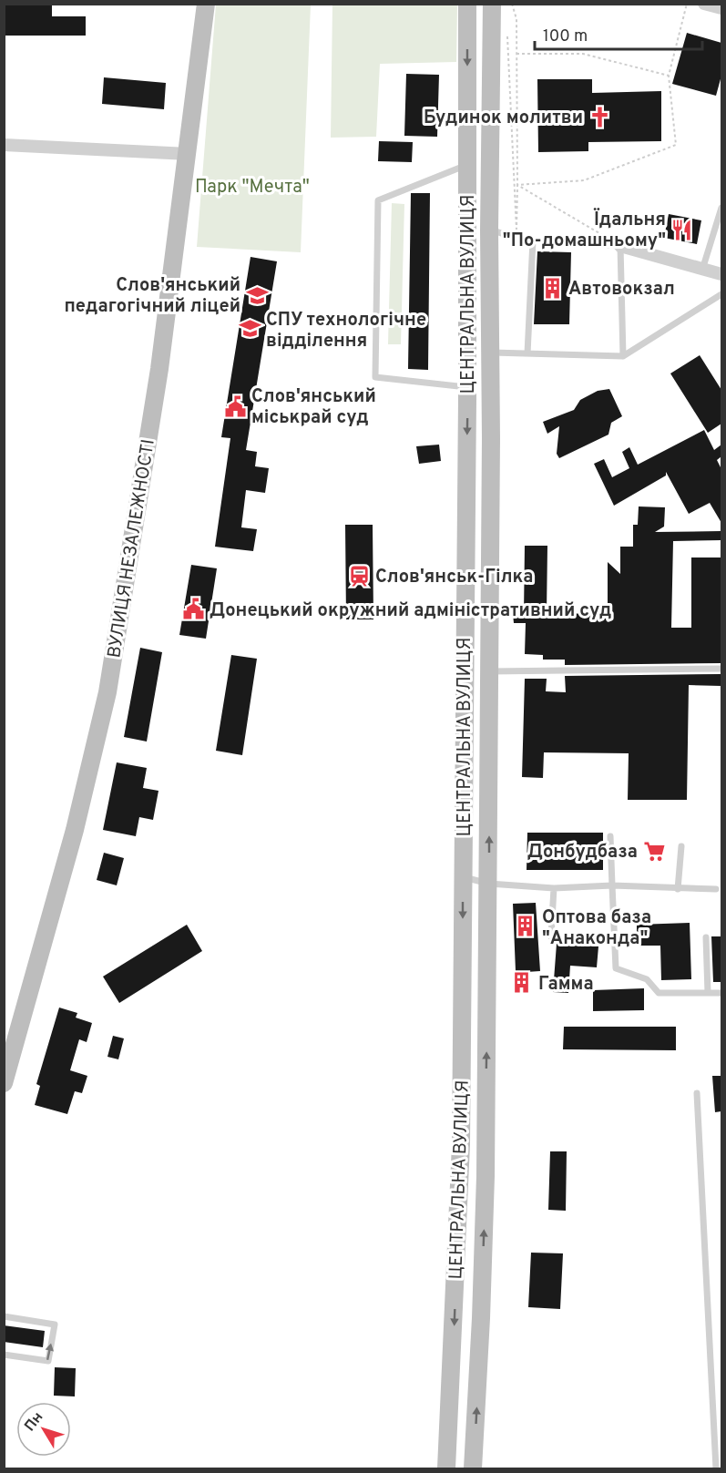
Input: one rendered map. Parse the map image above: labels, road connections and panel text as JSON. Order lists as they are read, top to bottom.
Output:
{
  "streets": {
    "street": ["ЦЕНТРАЛЬНА ВУЛИЦЯ", "ВУЛИЦЯ НЕЗАЛЕЖНОСТІ"]
  },
  "parks": ["Парк \"Мечта\""],
  "places": {
    "church": ["Будинок молитви"],
    "restaurant": ["Їдальня \"По-домашньому\""],
    "building": ["Автовокзал", "Оптова база \"Анаконда\"", "Гамма"],
    "school or university": ["Слов'янський педагогічний ліцей", "СПУ технологічне відділення"],
    "public building": ["Слов'янський міськрай суд", "Донецький окружний адміністративний суд"],
    "station": ["Слов'янськ-Гілка"],
    "supermarket": ["Донбудбаза"]
  },
  "scale_bar": "100 m",
  "north": "top left"
}
